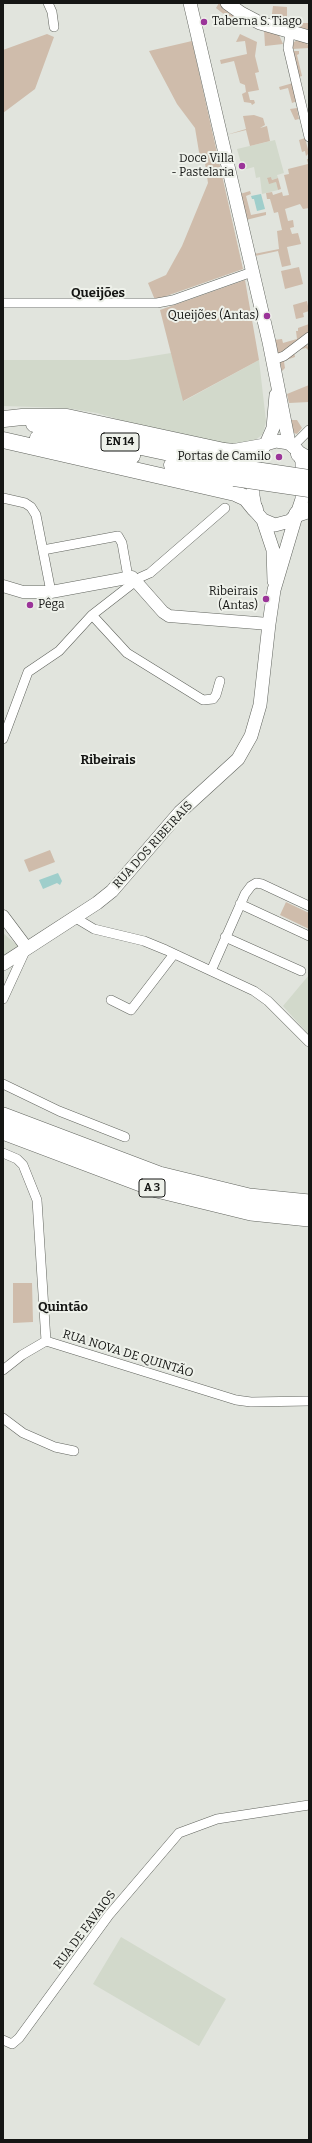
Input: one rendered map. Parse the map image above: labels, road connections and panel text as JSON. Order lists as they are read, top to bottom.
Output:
{
  "streets": {
    "highway": ["EN 14", "A 3"],
    "main road": ["RUA DOS RIBEIRAIS"],
    "street": ["RUA NOVA DE QUINTÃO", "RUA DE FAVAIOS"]
  },
  "districts": ["Queijões", "Ribeirais", "Quintão"],
  "places": [
    "Taberna S. Tiago",
    "Doce Villa - Pastelaria",
    "Queijões (Antas)",
    "Portas de Camilo",
    "Ribeirais (Antas)",
    "Pêga"
  ]
}
